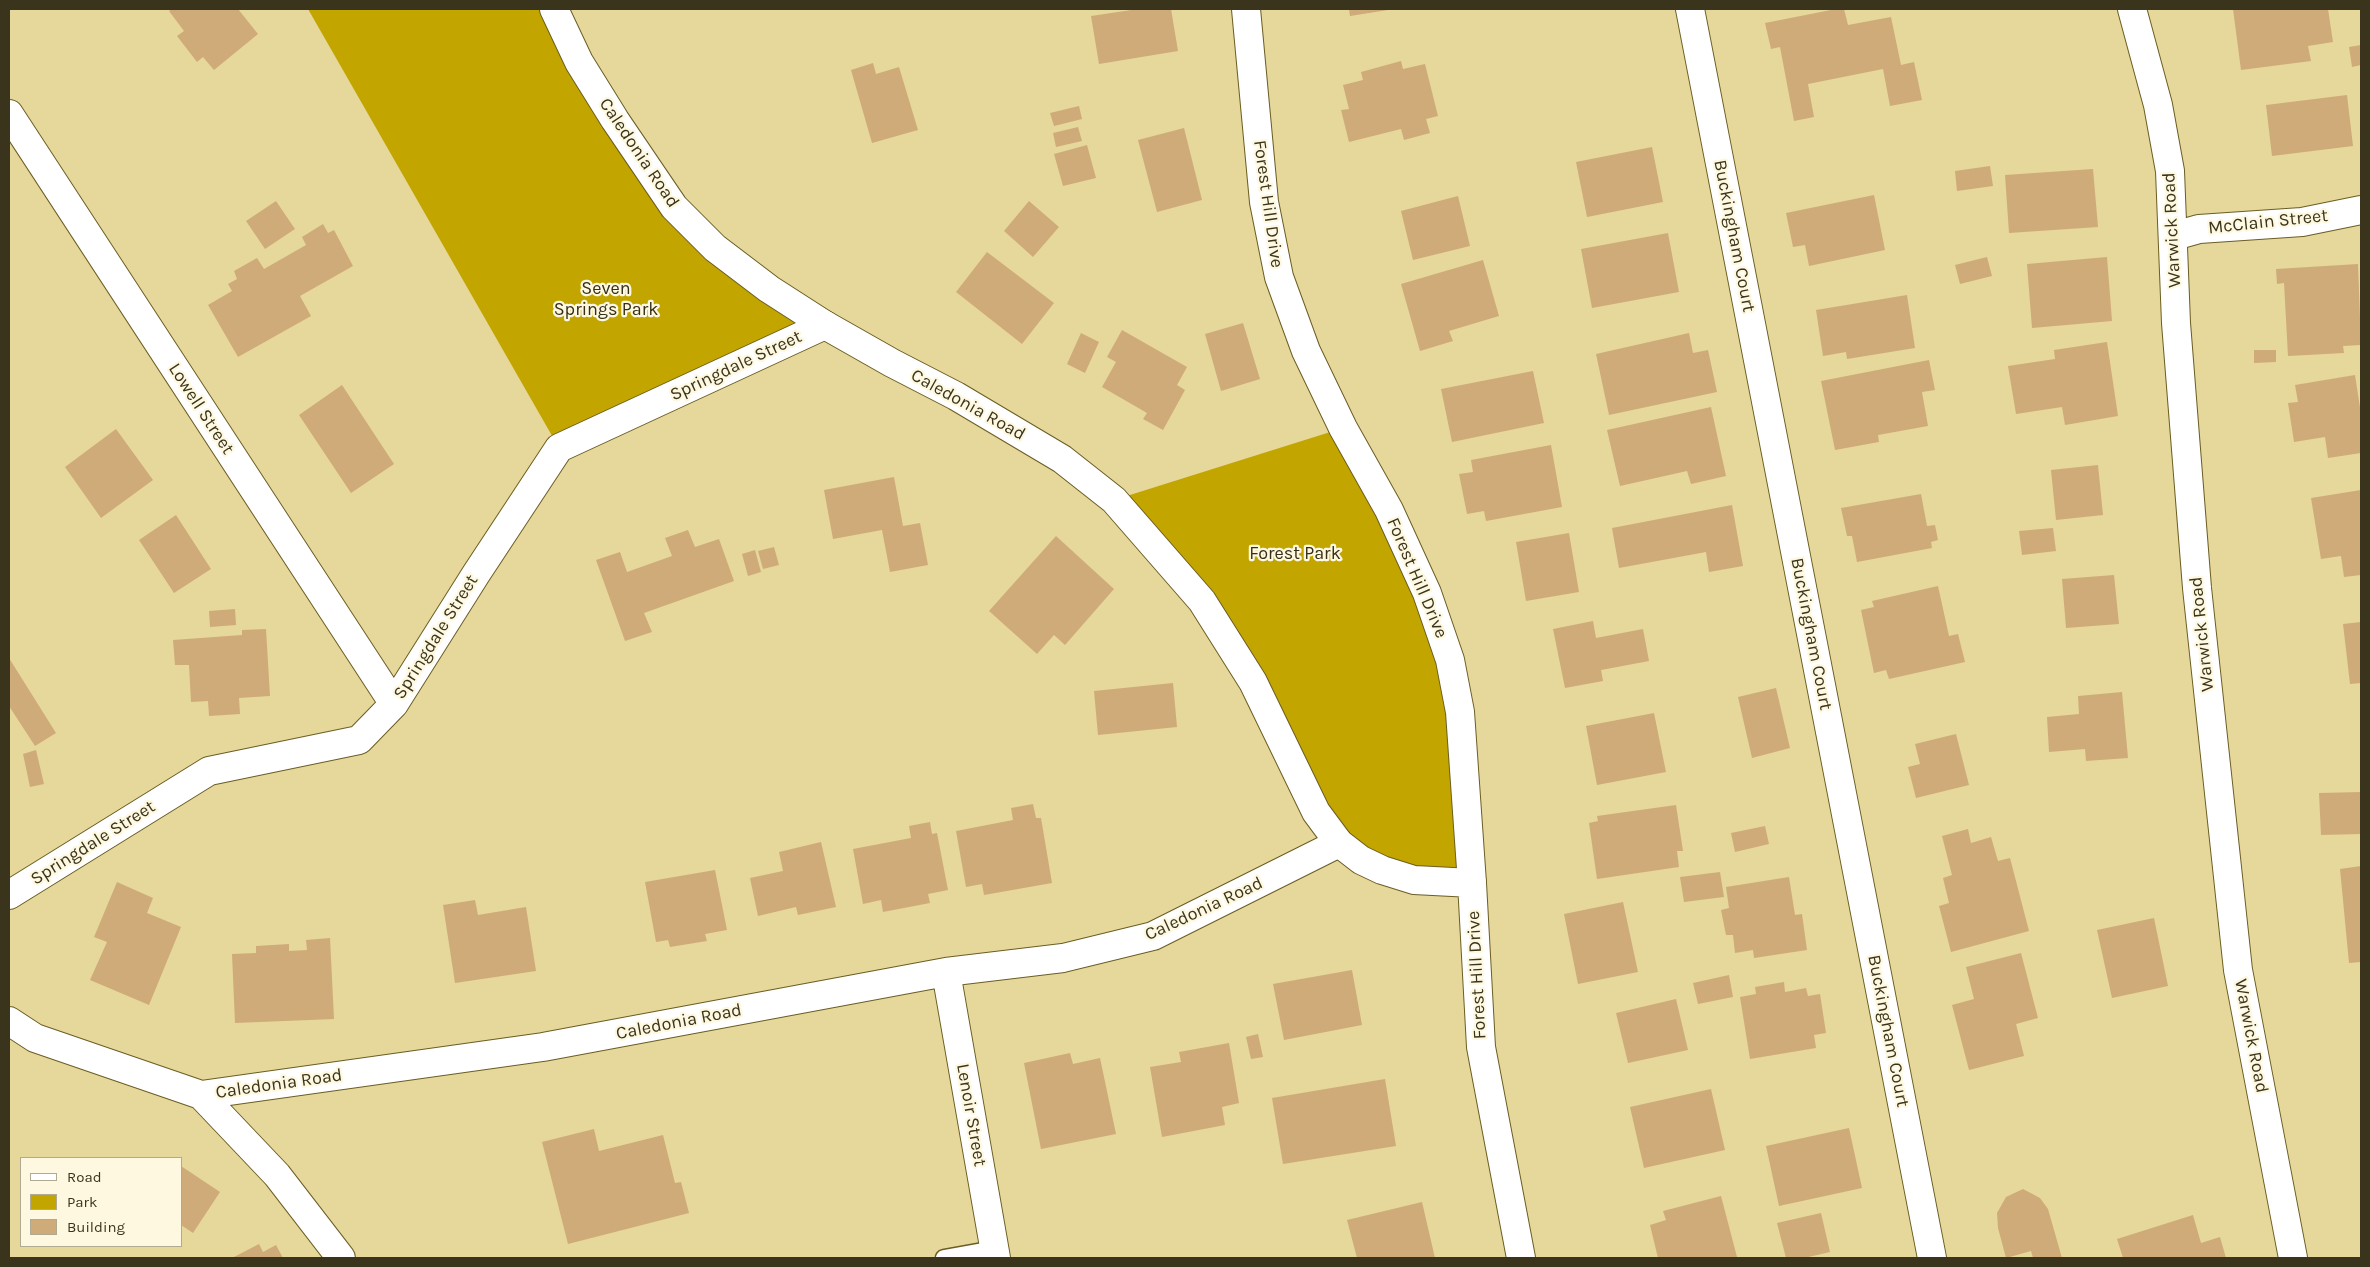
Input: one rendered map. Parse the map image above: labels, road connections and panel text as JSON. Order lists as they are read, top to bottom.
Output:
{
  "streets": {
    "street": [
      "Caledonia Road",
      "Forest Hill Drive",
      "McClain Street",
      "Warwick Road",
      "Buckingham Court",
      "Springdale Street",
      "Lowell Street",
      "Lenoir Street"
    ]
  },
  "crossings": [
    ["Caledonia Road", "Forest Hill Drive"],
    ["Caledonia Road", "Springdale Street"],
    ["Caledonia Road", "Lenoir Street"],
    ["McClain Street", "Warwick Road"],
    ["Springdale Street", "Lowell Street"]
  ],
  "parks": ["Seven Springs Park", "Forest Park"],
  "legend": ["Road", "Park", "Building"]
}
